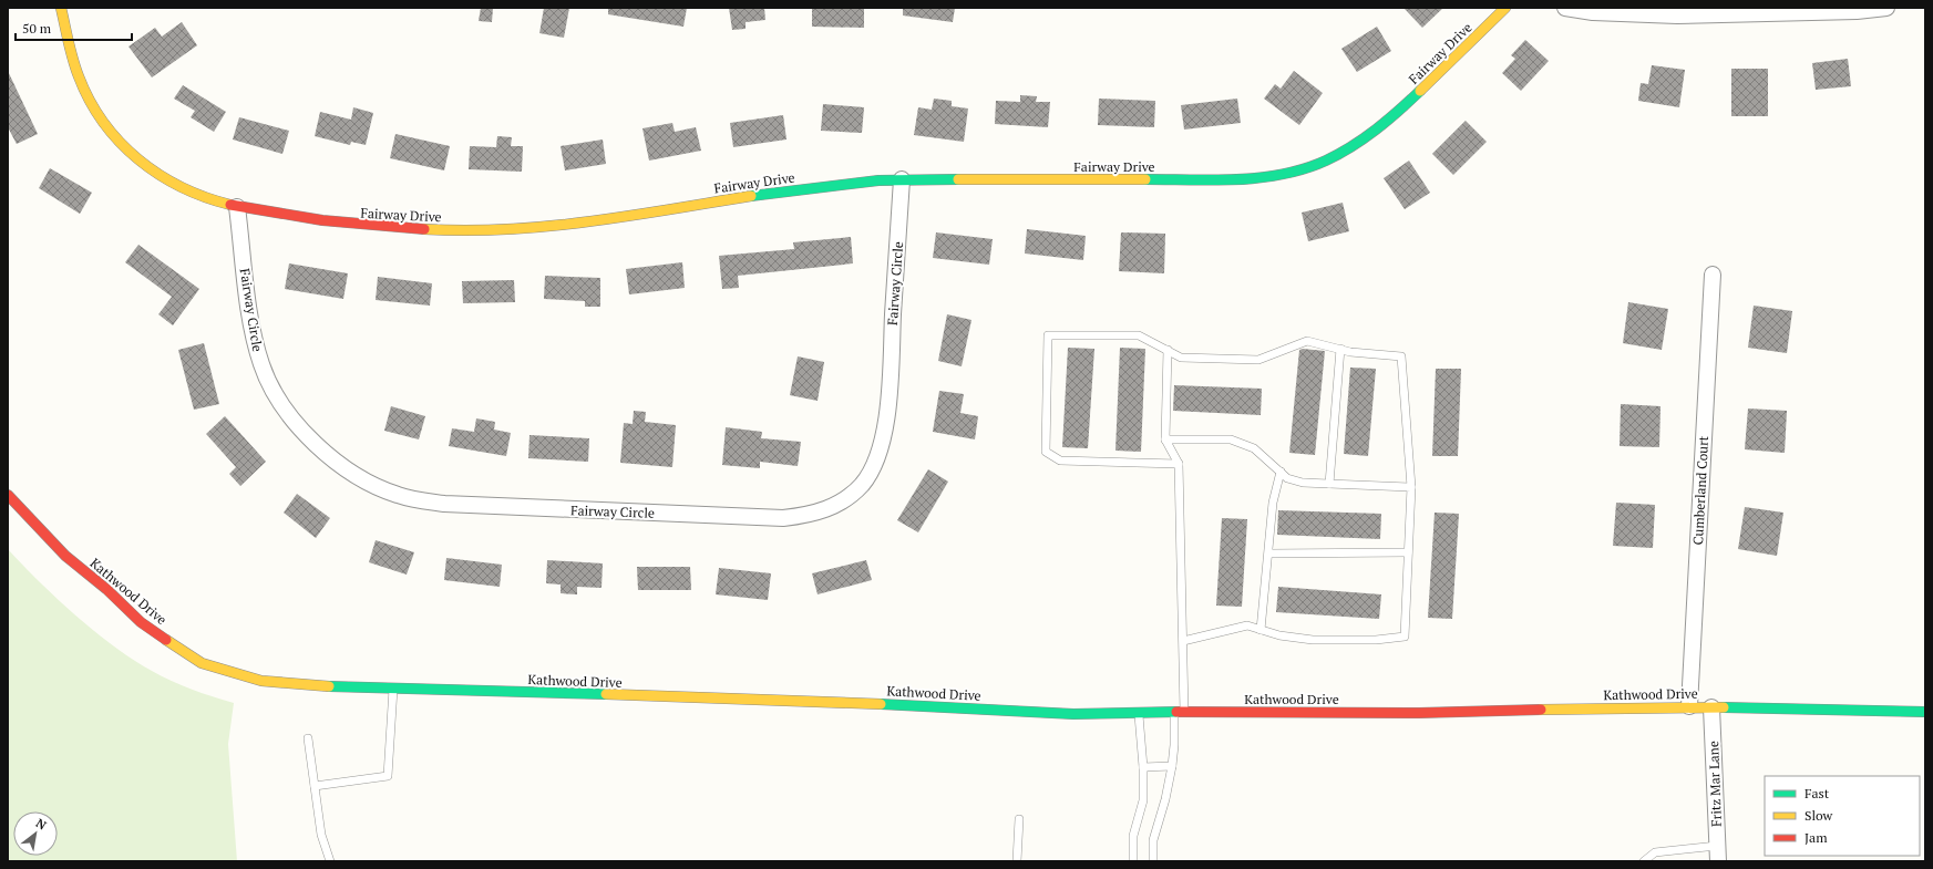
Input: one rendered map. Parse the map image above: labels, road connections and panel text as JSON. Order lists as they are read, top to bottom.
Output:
{
  "streets": {
    "street": [
      "Fairway Drive",
      "Fairway Circle",
      "Cumberland Court",
      "Kathwood Drive",
      "Fritz Mar Lane"
    ]
  },
  "crossings": [
    ["Fairway Drive", "Fairway Circle"],
    ["Cumberland Court", "Kathwood Drive"],
    ["Kathwood Drive", "Fritz Mar Lane"]
  ],
  "legend": ["Fast", "Slow", "Jam"],
  "scale_bar": "50 m",
  "north": "top right"
}
